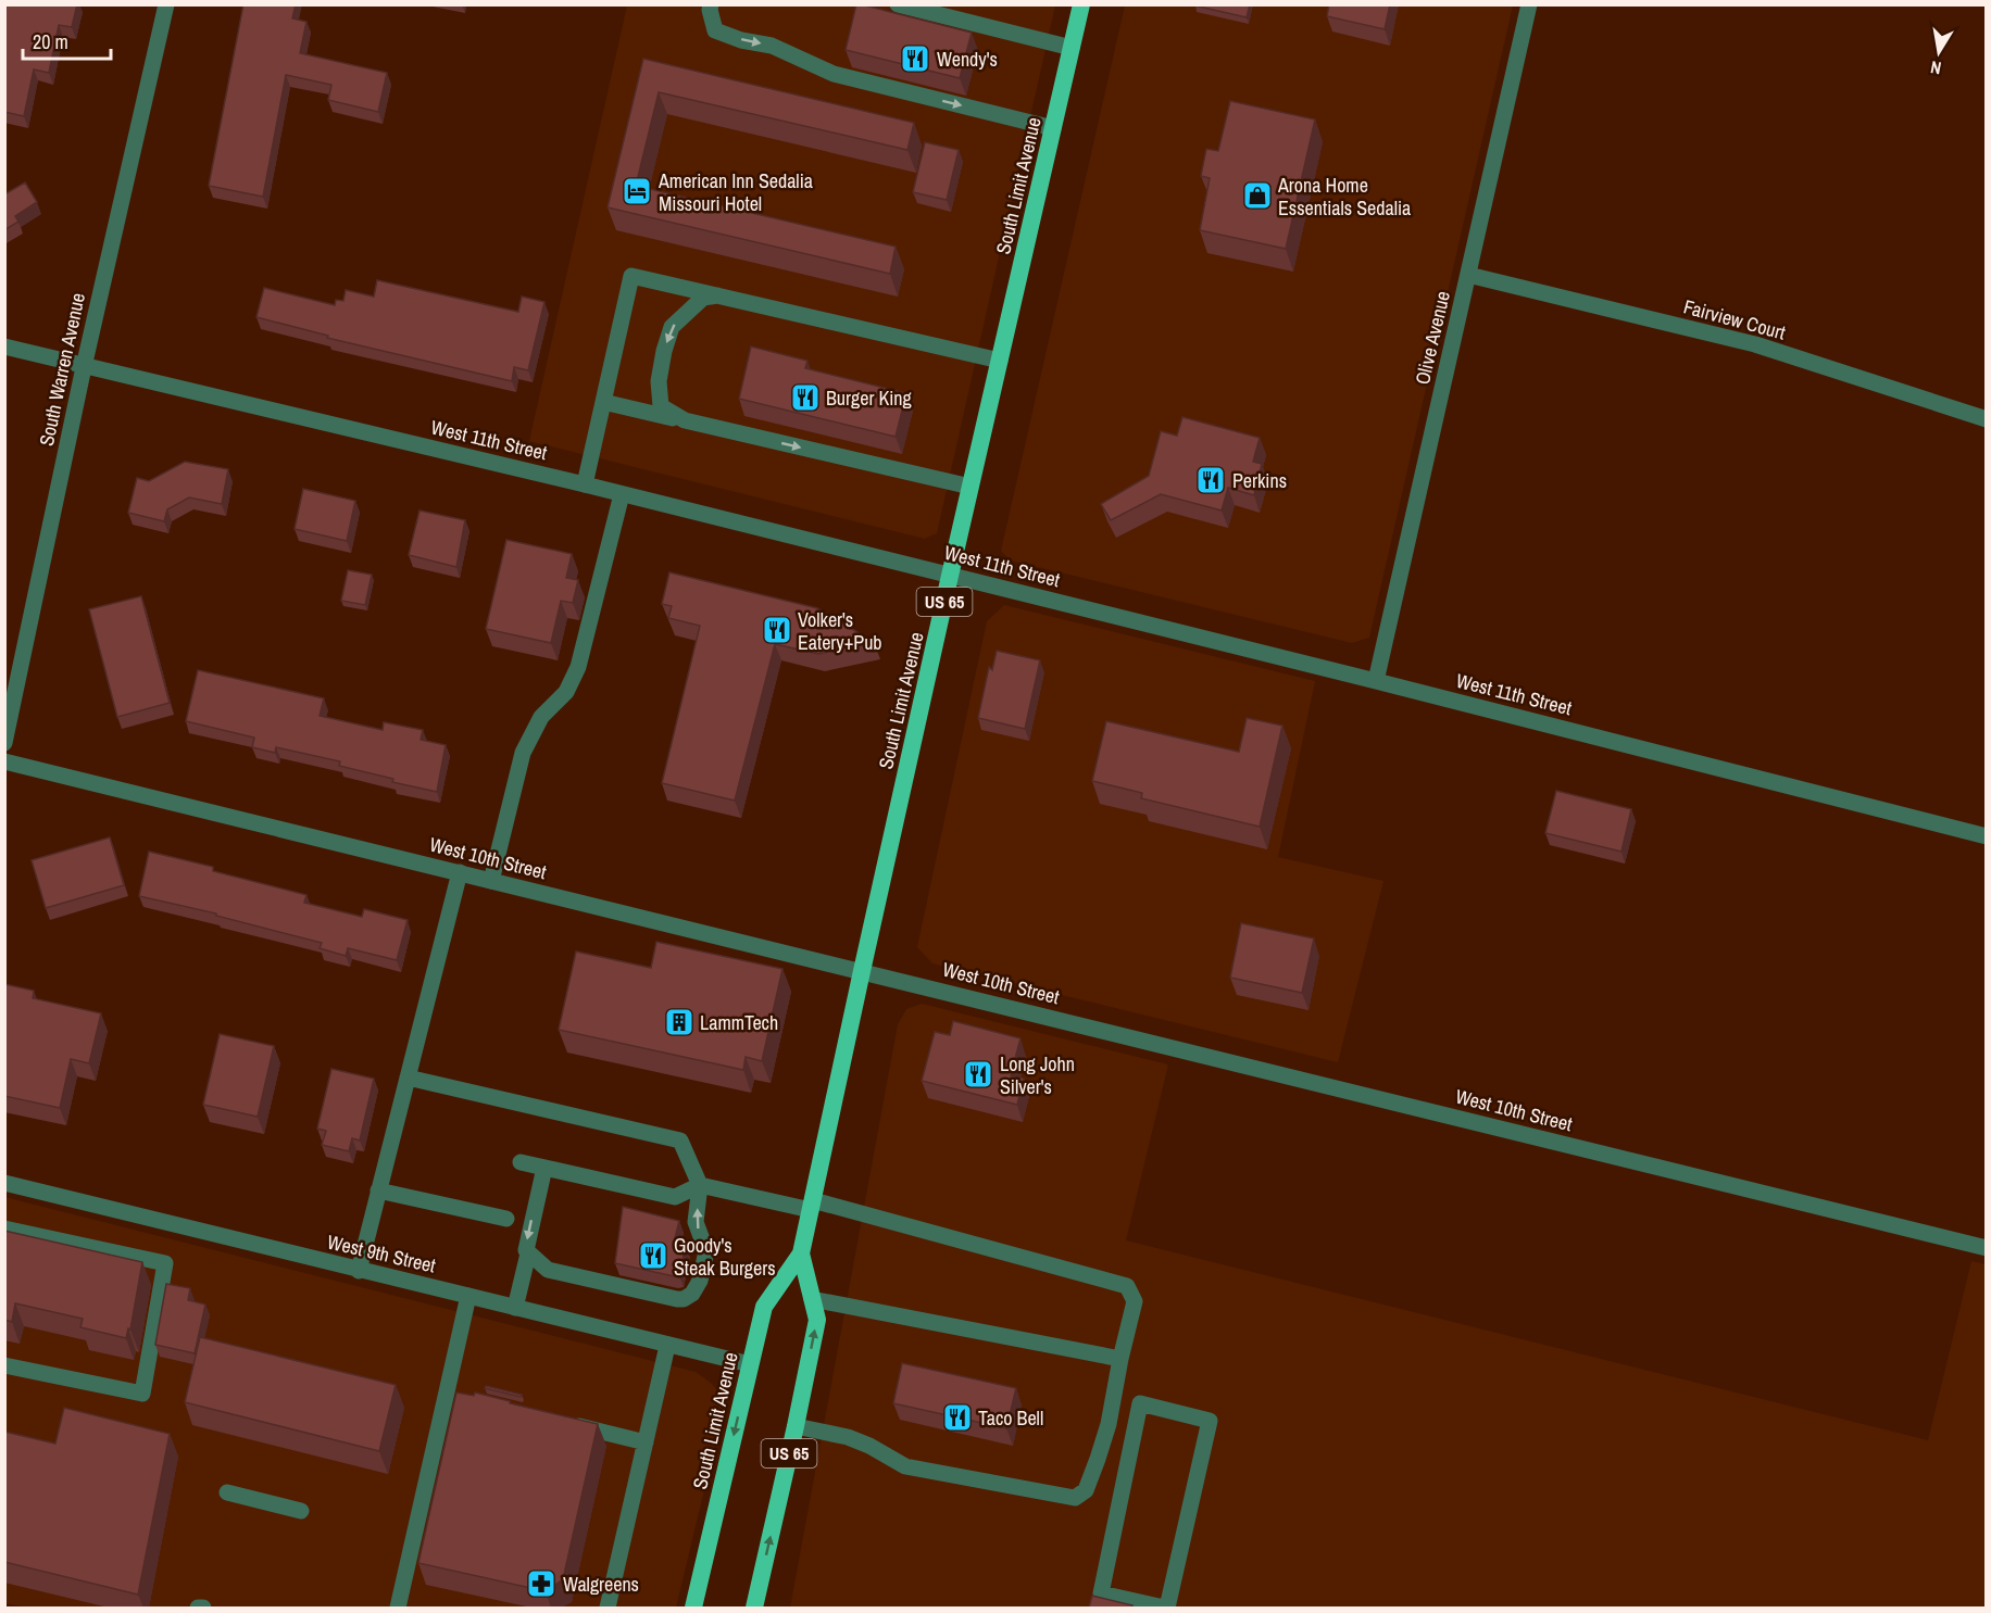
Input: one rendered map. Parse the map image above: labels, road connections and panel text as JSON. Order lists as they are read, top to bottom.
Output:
{
  "streets": {
    "highway": ["South Limit Avenue", "US 65"],
    "street": [
      "Fairview Court",
      "Olive Avenue",
      "South Warren Avenue",
      "West 11th Street",
      "West 10th Street",
      "West 9th Street"
    ]
  },
  "crossings": [
    ["South Limit Avenue", "West 11th Street"],
    ["South Limit Avenue", "West 10th Street"],
    ["South Limit Avenue", "West 9th Street"],
    ["Fairview Court", "Olive Avenue"],
    ["Olive Avenue", "West 11th Street"],
    ["South Warren Avenue", "West 11th Street"]
  ],
  "places": {
    "restaurant": [
      "Wendy's",
      "Burger King",
      "Perkins",
      "Volker's Eatery+Pub",
      "Long John Silver's",
      "Goody's Steak Burgers",
      "Taco Bell"
    ],
    "hotel": ["American Inn Sedalia Missouri Hotel"],
    "shop": ["Arona Home Essentials Sedalia"],
    "building": ["LammTech"],
    "pharmacy": ["Walgreens"]
  },
  "scale_bar": "20 m",
  "north": "bottom"
}
